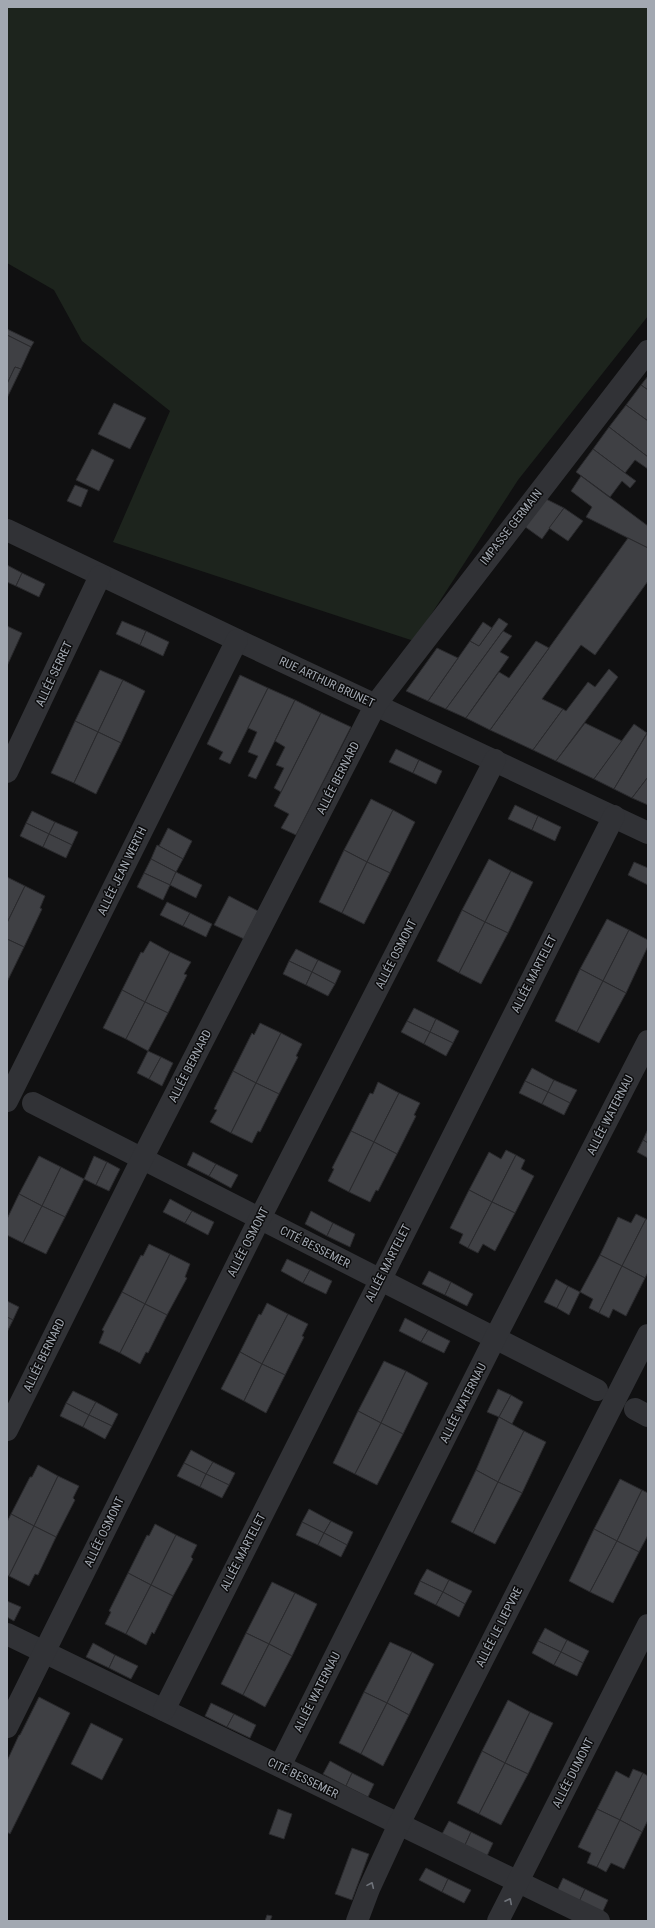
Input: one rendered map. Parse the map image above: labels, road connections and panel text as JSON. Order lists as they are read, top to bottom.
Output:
{
  "streets": {
    "street": [
      "IMPASSE GERMAIN",
      "ALLÉE SERRET",
      "RUE ARTHUR BRUNET",
      "ALLÉE BERNARD",
      "ALLÉE JEAN WERTH",
      "ALLÉE OSMONT",
      "ALLÉE MARTELET",
      "ALLÉE WATERNAU",
      "CITÉ BESSEMER",
      "ALLÉE LE LIEPVRE",
      "ALLÉE DUMONT"
    ]
  },
  "crossings": [
    ["IMPASSE GERMAIN", "RUE ARTHUR BRUNET"],
    ["IMPASSE GERMAIN", "ALLÉE BERNARD"],
    ["ALLÉE SERRET", "RUE ARTHUR BRUNET"],
    ["RUE ARTHUR BRUNET", "ALLÉE BERNARD"],
    ["RUE ARTHUR BRUNET", "ALLÉE JEAN WERTH"],
    ["RUE ARTHUR BRUNET", "ALLÉE OSMONT"],
    ["RUE ARTHUR BRUNET", "ALLÉE MARTELET"],
    ["ALLÉE BERNARD", "CITÉ BESSEMER"],
    ["ALLÉE OSMONT", "CITÉ BESSEMER"],
    ["ALLÉE MARTELET", "CITÉ BESSEMER"],
    ["ALLÉE WATERNAU", "CITÉ BESSEMER"],
    ["CITÉ BESSEMER", "ALLÉE LE LIEPVRE"],
    ["CITÉ BESSEMER", "ALLÉE DUMONT"]
  ]
}
